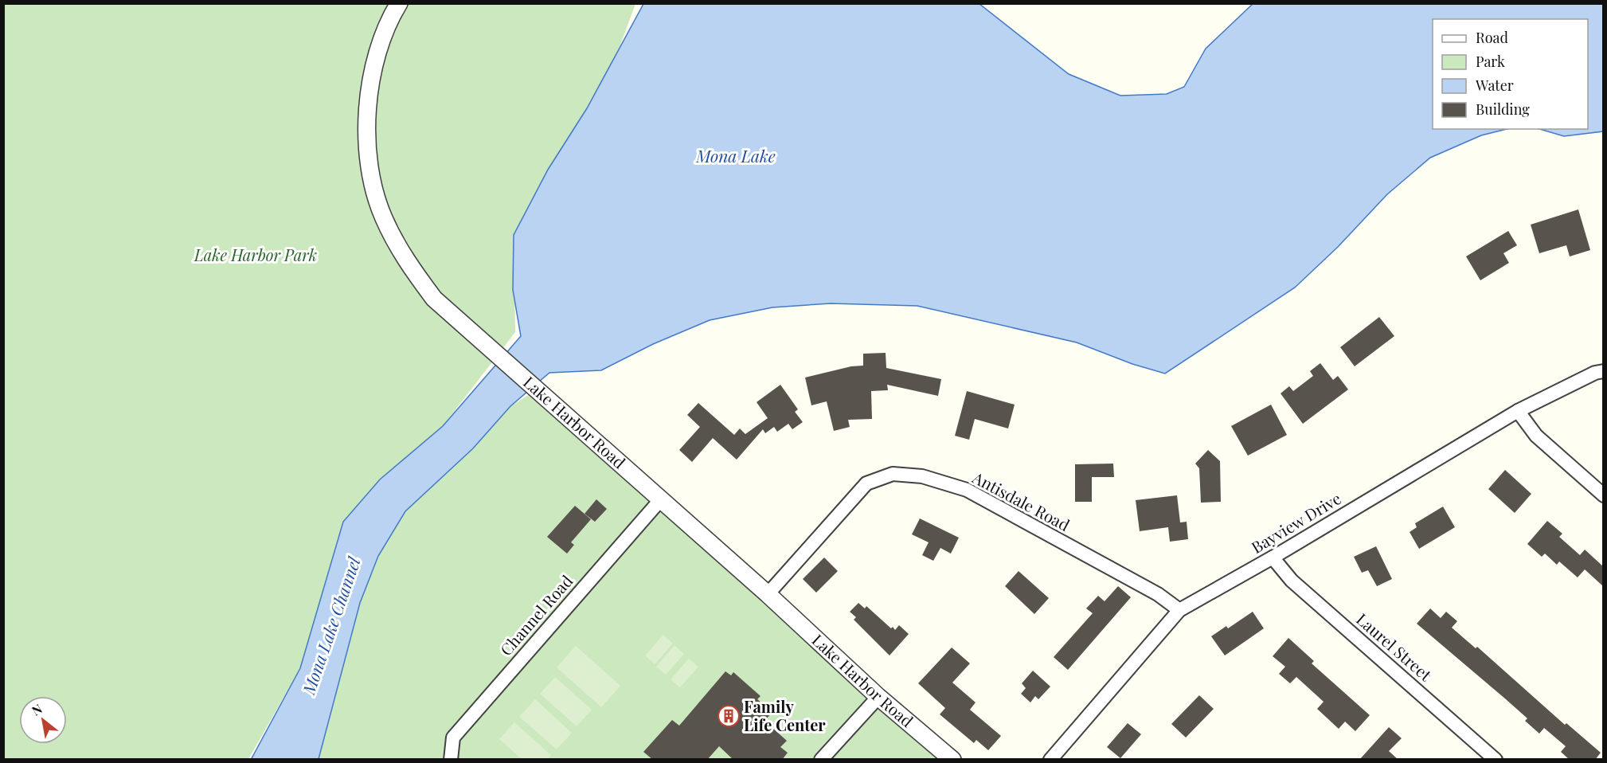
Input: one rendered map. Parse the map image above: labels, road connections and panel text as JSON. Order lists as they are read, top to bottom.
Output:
{
  "streets": {
    "street": [
      "Lake Harbor Road",
      "Antisdale Road",
      "Bayview Drive",
      "Channel Road",
      "Laurel Street"
    ]
  },
  "crossings": [
    ["Lake Harbor Road", "Antisdale Road"],
    ["Lake Harbor Road", "Channel Road"],
    ["Antisdale Road", "Bayview Drive"],
    ["Bayview Drive", "Laurel Street"]
  ],
  "water": ["Mona Lake", "Mona Lake Channel"],
  "parks": ["Lake Harbor Park"],
  "places": {
    "building": ["Family Life Center"]
  },
  "legend": [
    "Road",
    "Park",
    "Water",
    "Building"
  ],
  "north": "top left"
}
